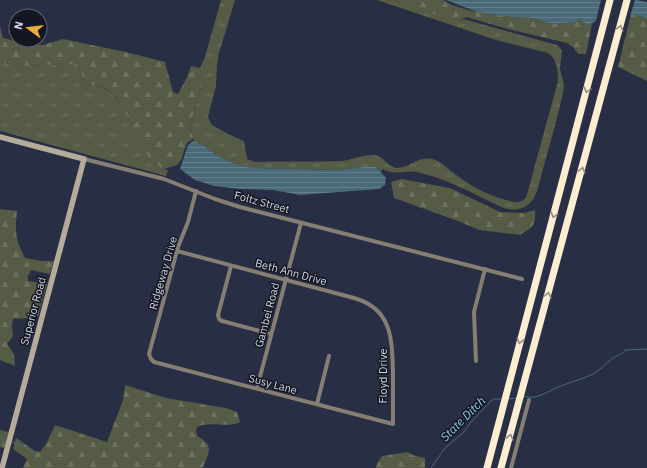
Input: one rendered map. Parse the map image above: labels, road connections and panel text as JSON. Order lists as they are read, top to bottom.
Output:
{
  "streets": {
    "street": [
      "Foltz Street",
      "Beth Ann Drive",
      "Ridgeway Drive",
      "Superior Road",
      "Gambel Road",
      "Floyd Drive",
      "Susy Lane"
    ]
  },
  "crossings": [
    ["Foltz Street", "Ridgeway Drive"],
    ["Foltz Street", "Superior Road"],
    ["Foltz Street", "Gambel Road"],
    ["Beth Ann Drive", "Ridgeway Drive"],
    ["Beth Ann Drive", "Gambel Road"],
    ["Beth Ann Drive", "Floyd Drive"],
    ["Ridgeway Drive", "Susy Lane"],
    ["Gambel Road", "Susy Lane"],
    ["Floyd Drive", "Susy Lane"]
  ],
  "water": ["State Ditch"],
  "north": "left"
}
